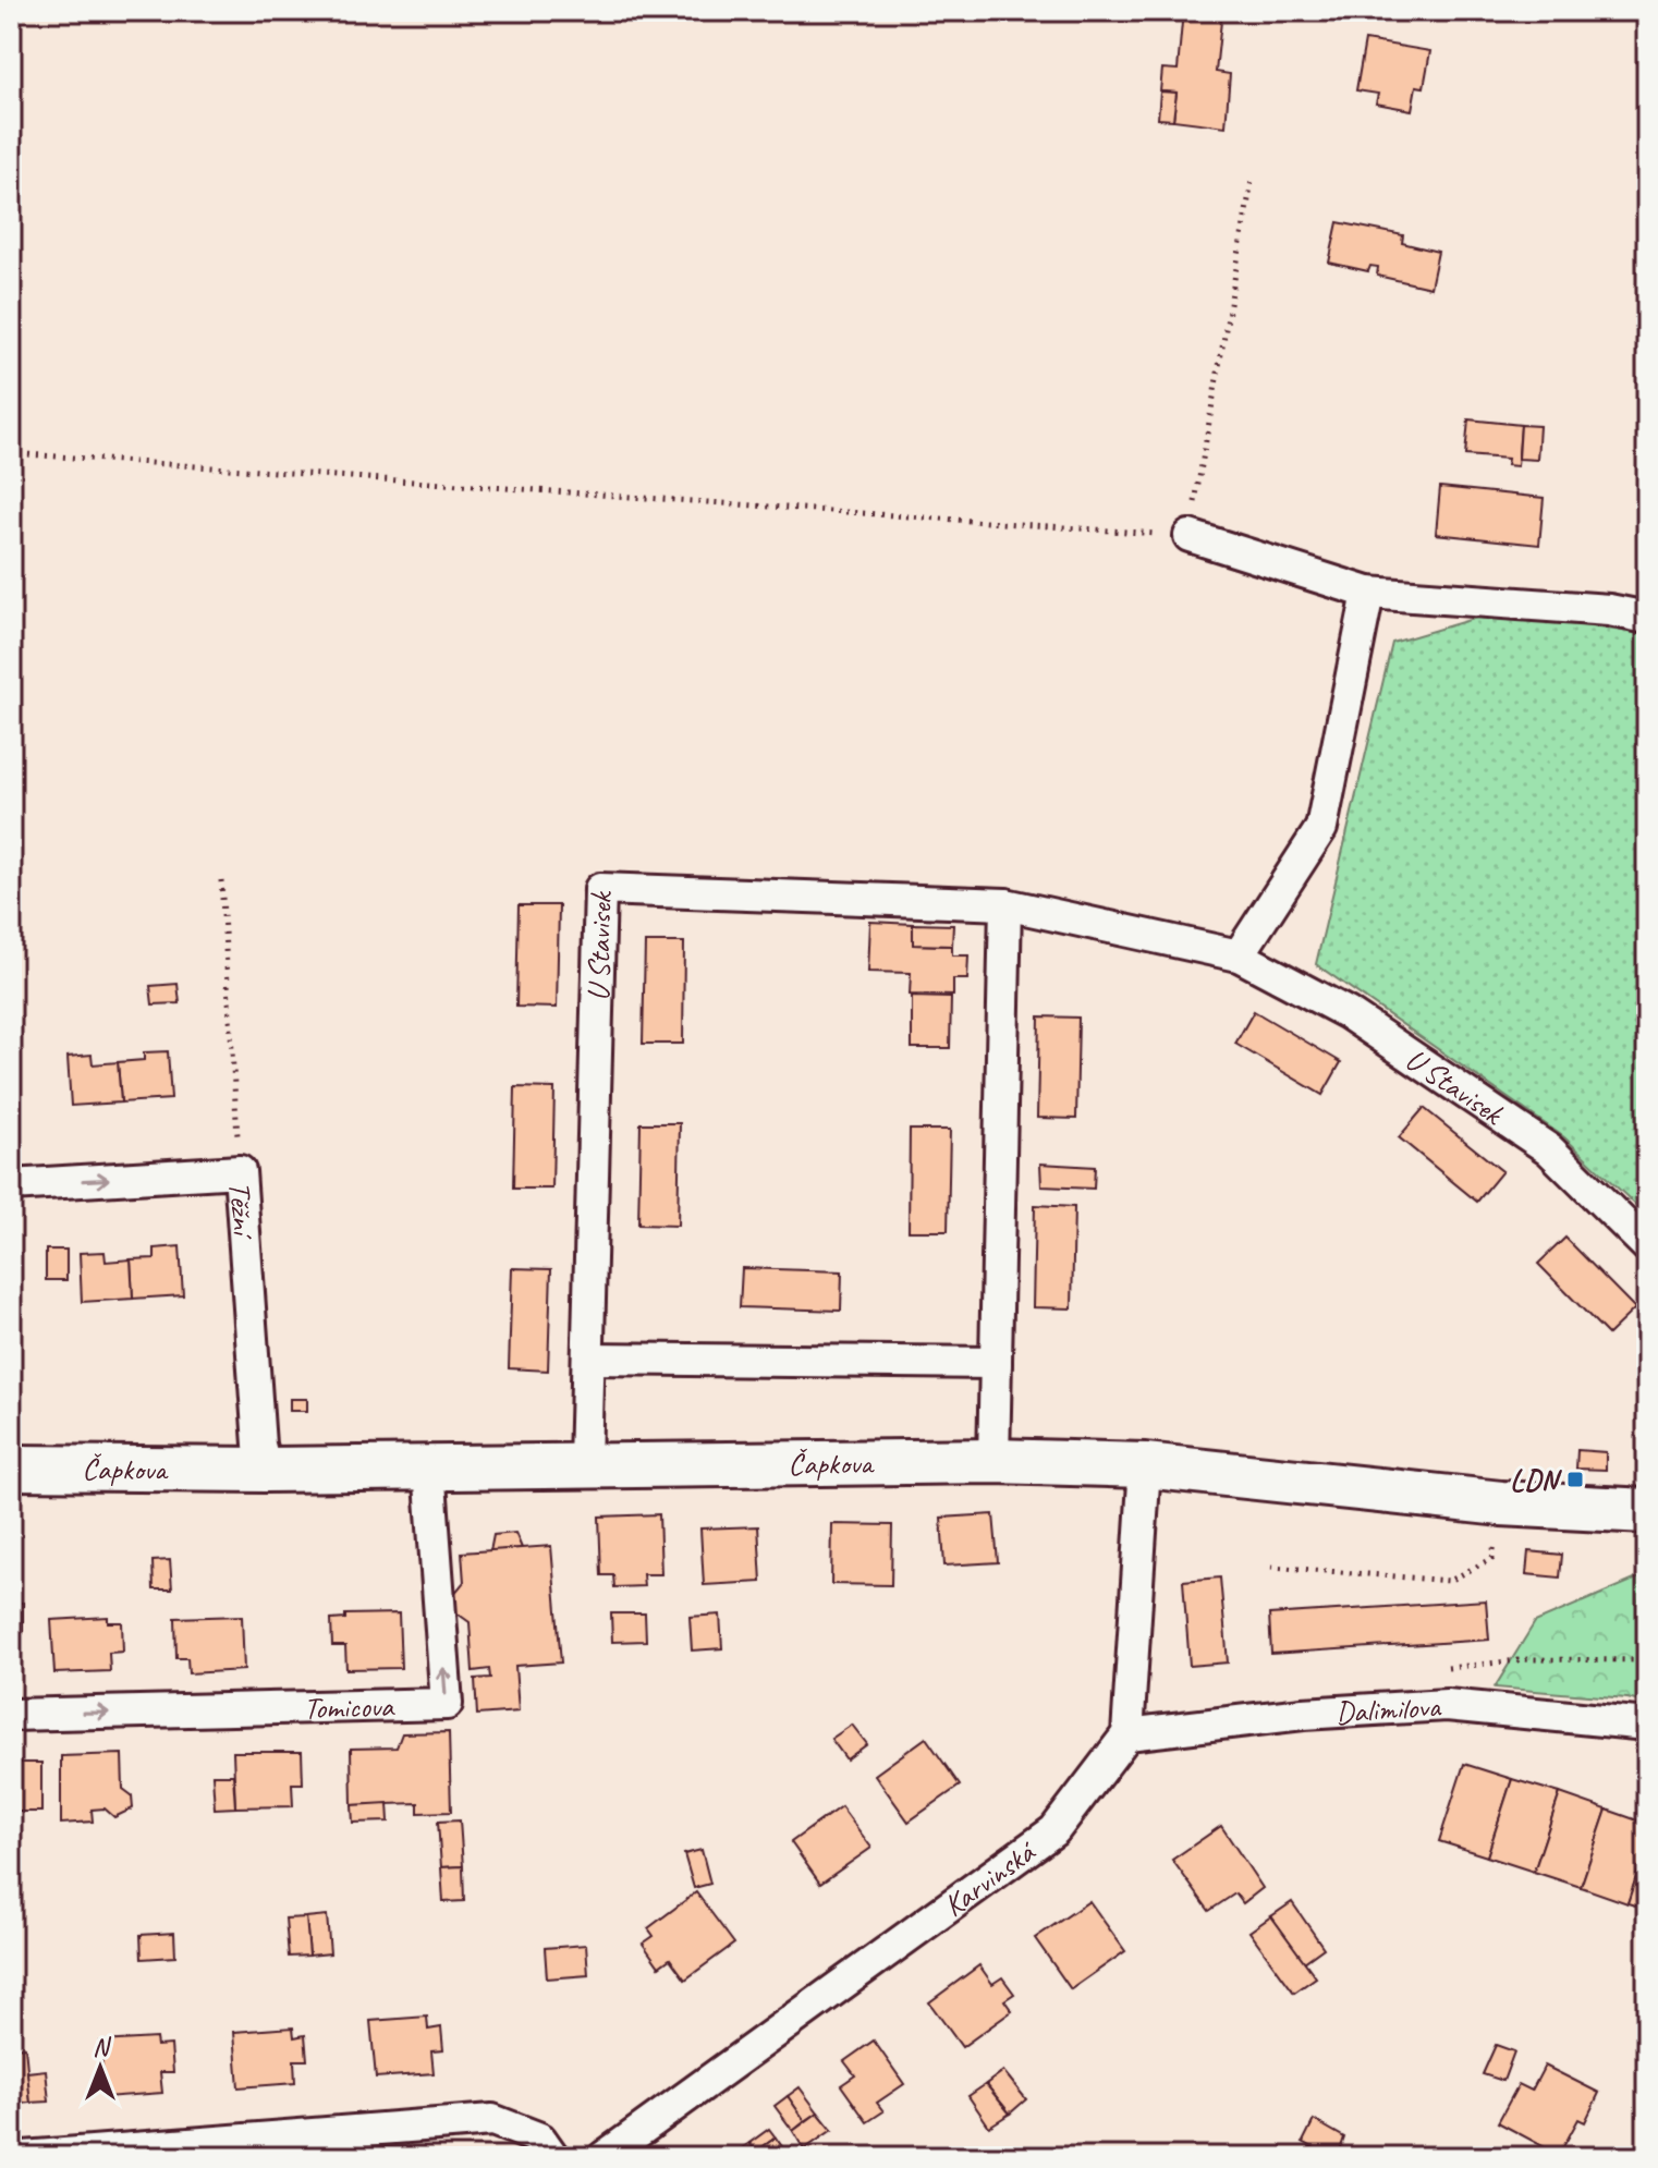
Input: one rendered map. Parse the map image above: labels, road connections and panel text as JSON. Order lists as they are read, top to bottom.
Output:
{
  "streets": {
    "street": [
      "U Stavisek",
      "Těžní",
      "Čapkova",
      "Tomicova",
      "Dalimilova",
      "Karvinská"
    ]
  },
  "crossings": [
    ["U Stavisek", "Čapkova"],
    ["Těžní", "Čapkova"],
    ["Čapkova", "Tomicova"],
    ["Dalimilova", "Karvinská"]
  ],
  "one_way": ["Těžní"],
  "places": {
    "transit": ["LDN"]
  },
  "north": "top"
}
